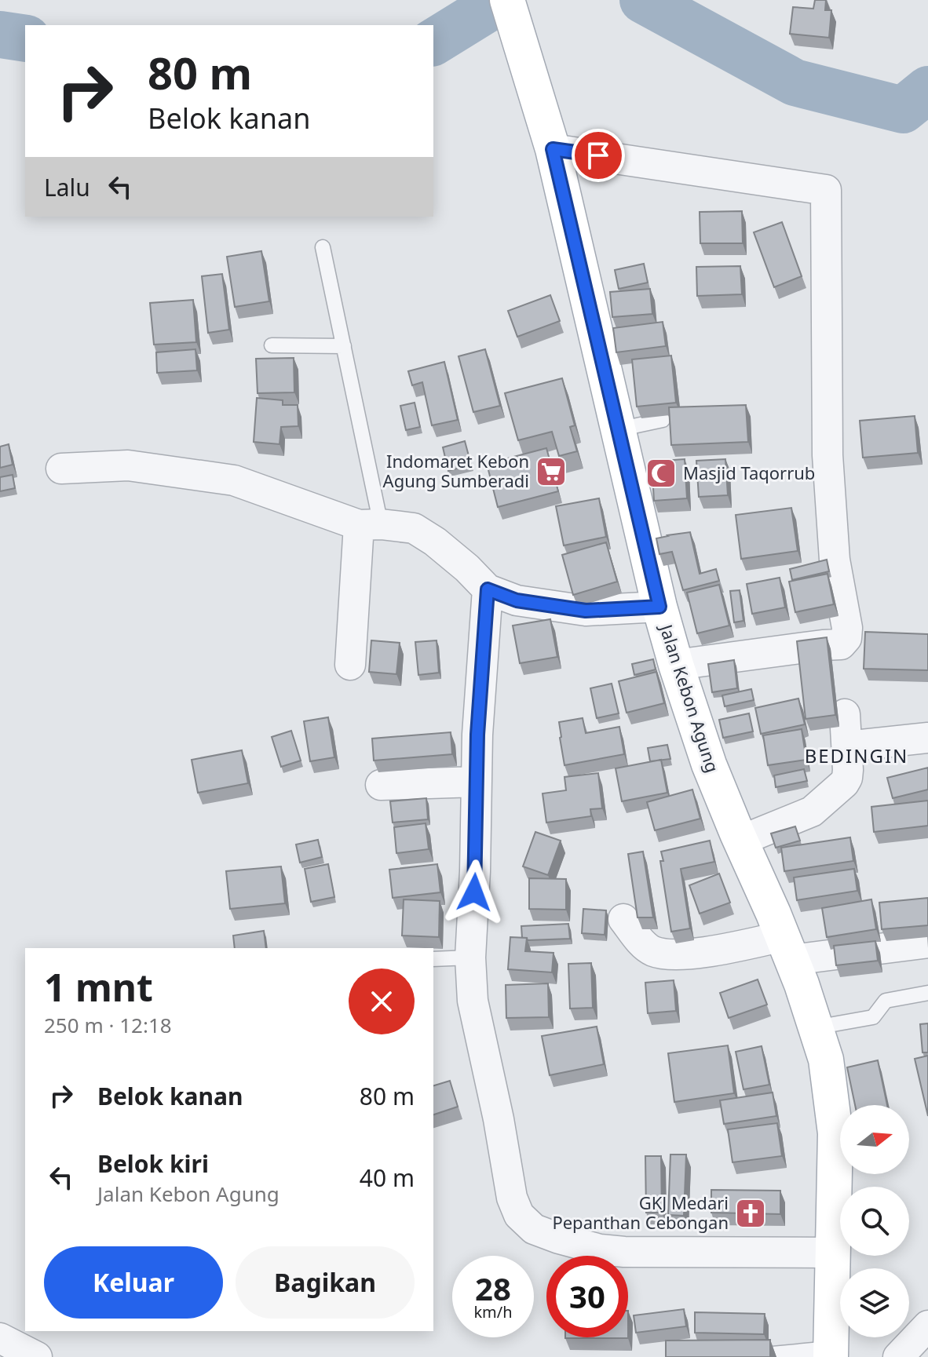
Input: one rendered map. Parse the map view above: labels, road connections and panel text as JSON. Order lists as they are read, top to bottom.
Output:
{
  "streets": {
    "main road": ["Jalan Kebon Agung"]
  },
  "districts": ["BEDINGIN"],
  "places": {
    "supermarket": ["Indomaret Kebon Agung Sumberadi"],
    "mosque": ["Masjid Taqorrub"],
    "church": ["GKJ Medari Pepanthan Cebongan"]
  },
  "north": "right",
  "page": {
    "turn": ["80 m", "Belok kanan"],
    "then": "Lalu",
    "heading": ["1 mnt", "250 m · 12:18"],
    "list": [
      {
        "name": "Belok kanan",
        "value": "80 m"
      },
      {
        "name": "Belok kiri",
        "note": "Jalan Kebon Agung",
        "value": "40 m"
      }
    ],
    "buttons": ["Keluar", "Bagikan"],
    "speed": "28 km/h",
    "limit": "30"
  }
}
